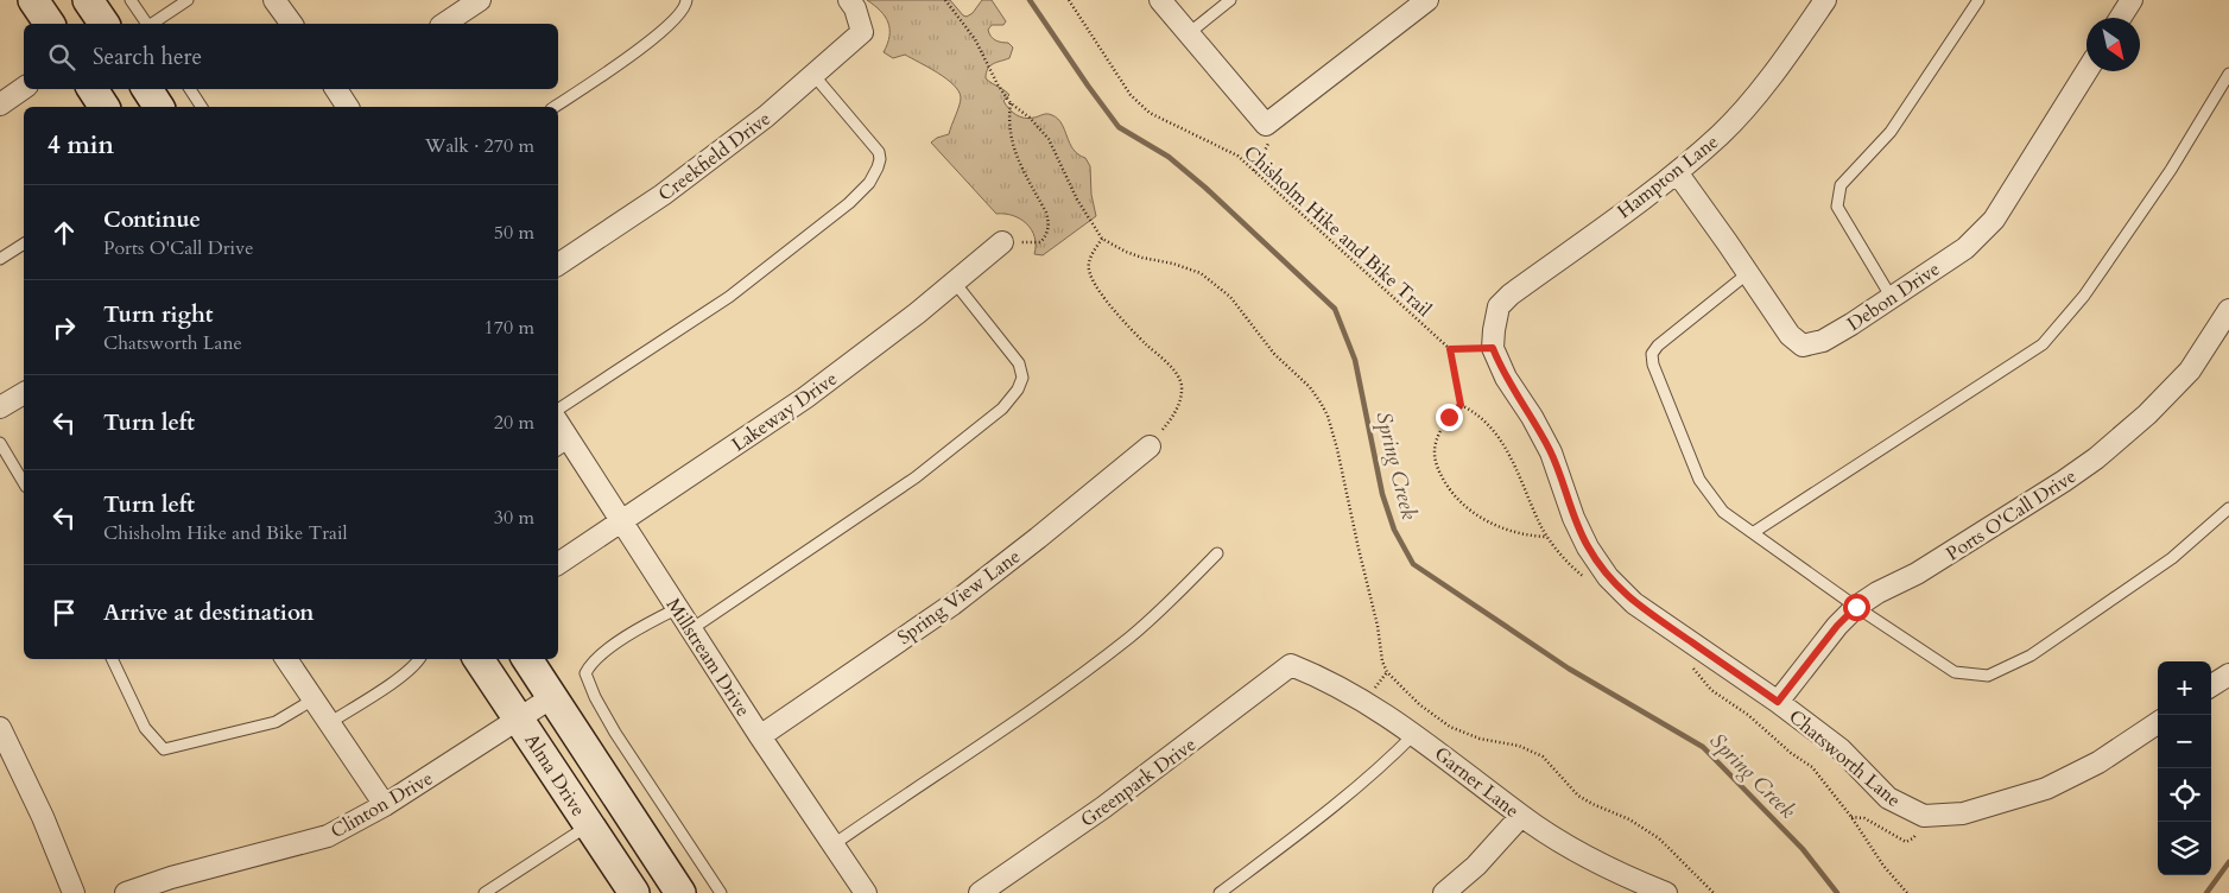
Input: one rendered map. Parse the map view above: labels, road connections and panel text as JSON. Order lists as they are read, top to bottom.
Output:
{
  "streets": {
    "main road": ["Alma Drive"],
    "street": [
      "Creekfield Drive",
      "Hampton Lane",
      "Debon Drive",
      "Lakeway Drive",
      "Ports O'Call Drive",
      "Spring View Lane",
      "Millstream Drive",
      "Chatsworth Lane",
      "Greenpark Drive",
      "Garner Lane",
      "Clinton Drive"
    ],
    "path": ["Chisholm Hike and Bike Trail"]
  },
  "crossings": [
    ["Hampton Lane", "Debon Drive"],
    ["Hampton Lane", "Chatsworth Lane"],
    ["Lakeway Drive", "Millstream Drive"],
    ["Ports O'Call Drive", "Chatsworth Lane"],
    ["Spring View Lane", "Millstream Drive"],
    ["Alma Drive", "Clinton Drive"],
    ["Greenpark Drive", "Garner Lane"]
  ],
  "water": ["Spring Creek"],
  "north": "bottom right",
  "page": {
    "search": "Search here",
    "heading": ["4 min", "Walk · 270 m"],
    "list": [
      ["Continue", "Ports O'Call Drive", "50 m"],
      ["Turn right", "Chatsworth Lane", "170 m"],
      ["Turn left", "20 m"],
      ["Turn left", "Chisholm Hike and Bike Trail", "30 m"],
      "Arrive at destination"
    ],
    "map_buttons": ["+", "−"]
  }
}
